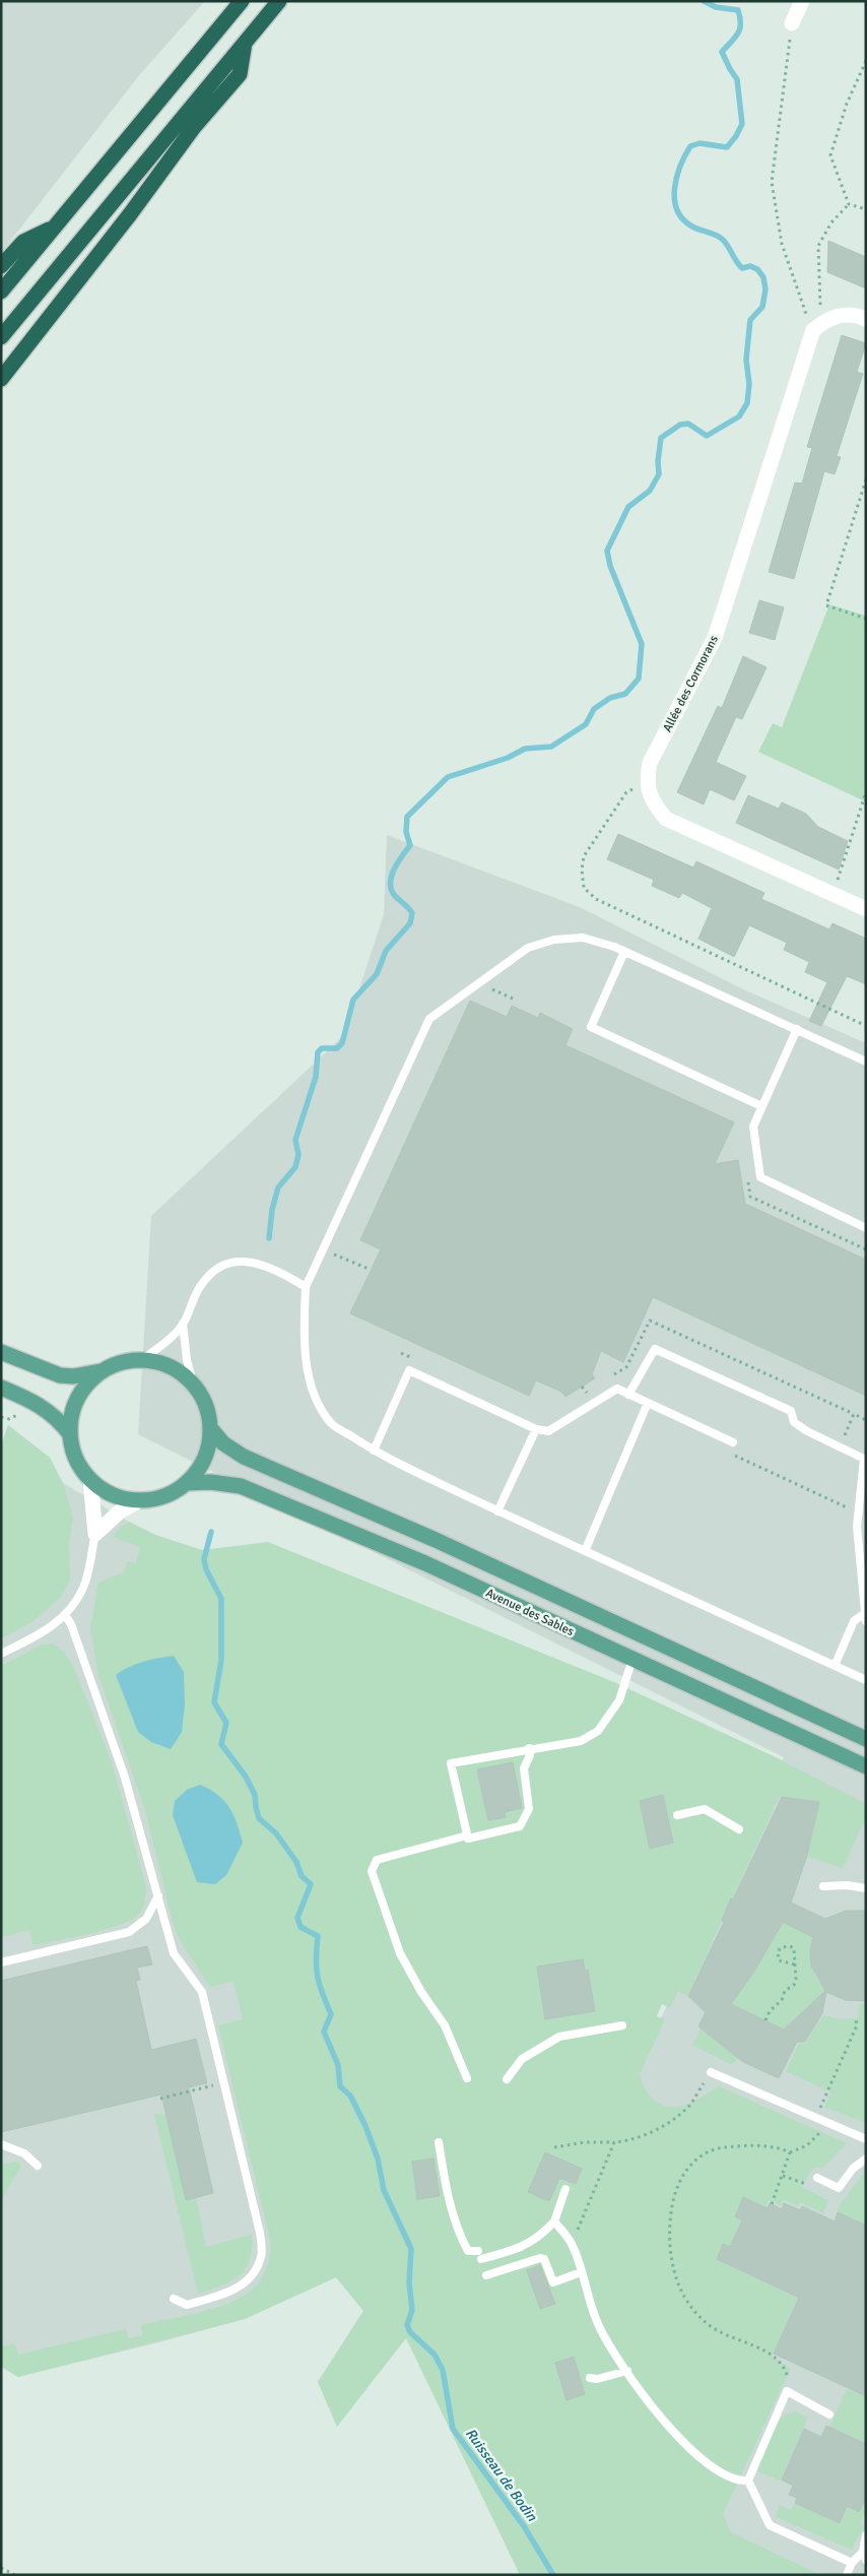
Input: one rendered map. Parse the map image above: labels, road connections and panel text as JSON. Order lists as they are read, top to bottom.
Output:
{
  "streets": {
    "main road": ["Avenue des Sables"],
    "street": ["Allée des Cormorans"]
  },
  "water": ["Ruisseau de Bodin"]
}
